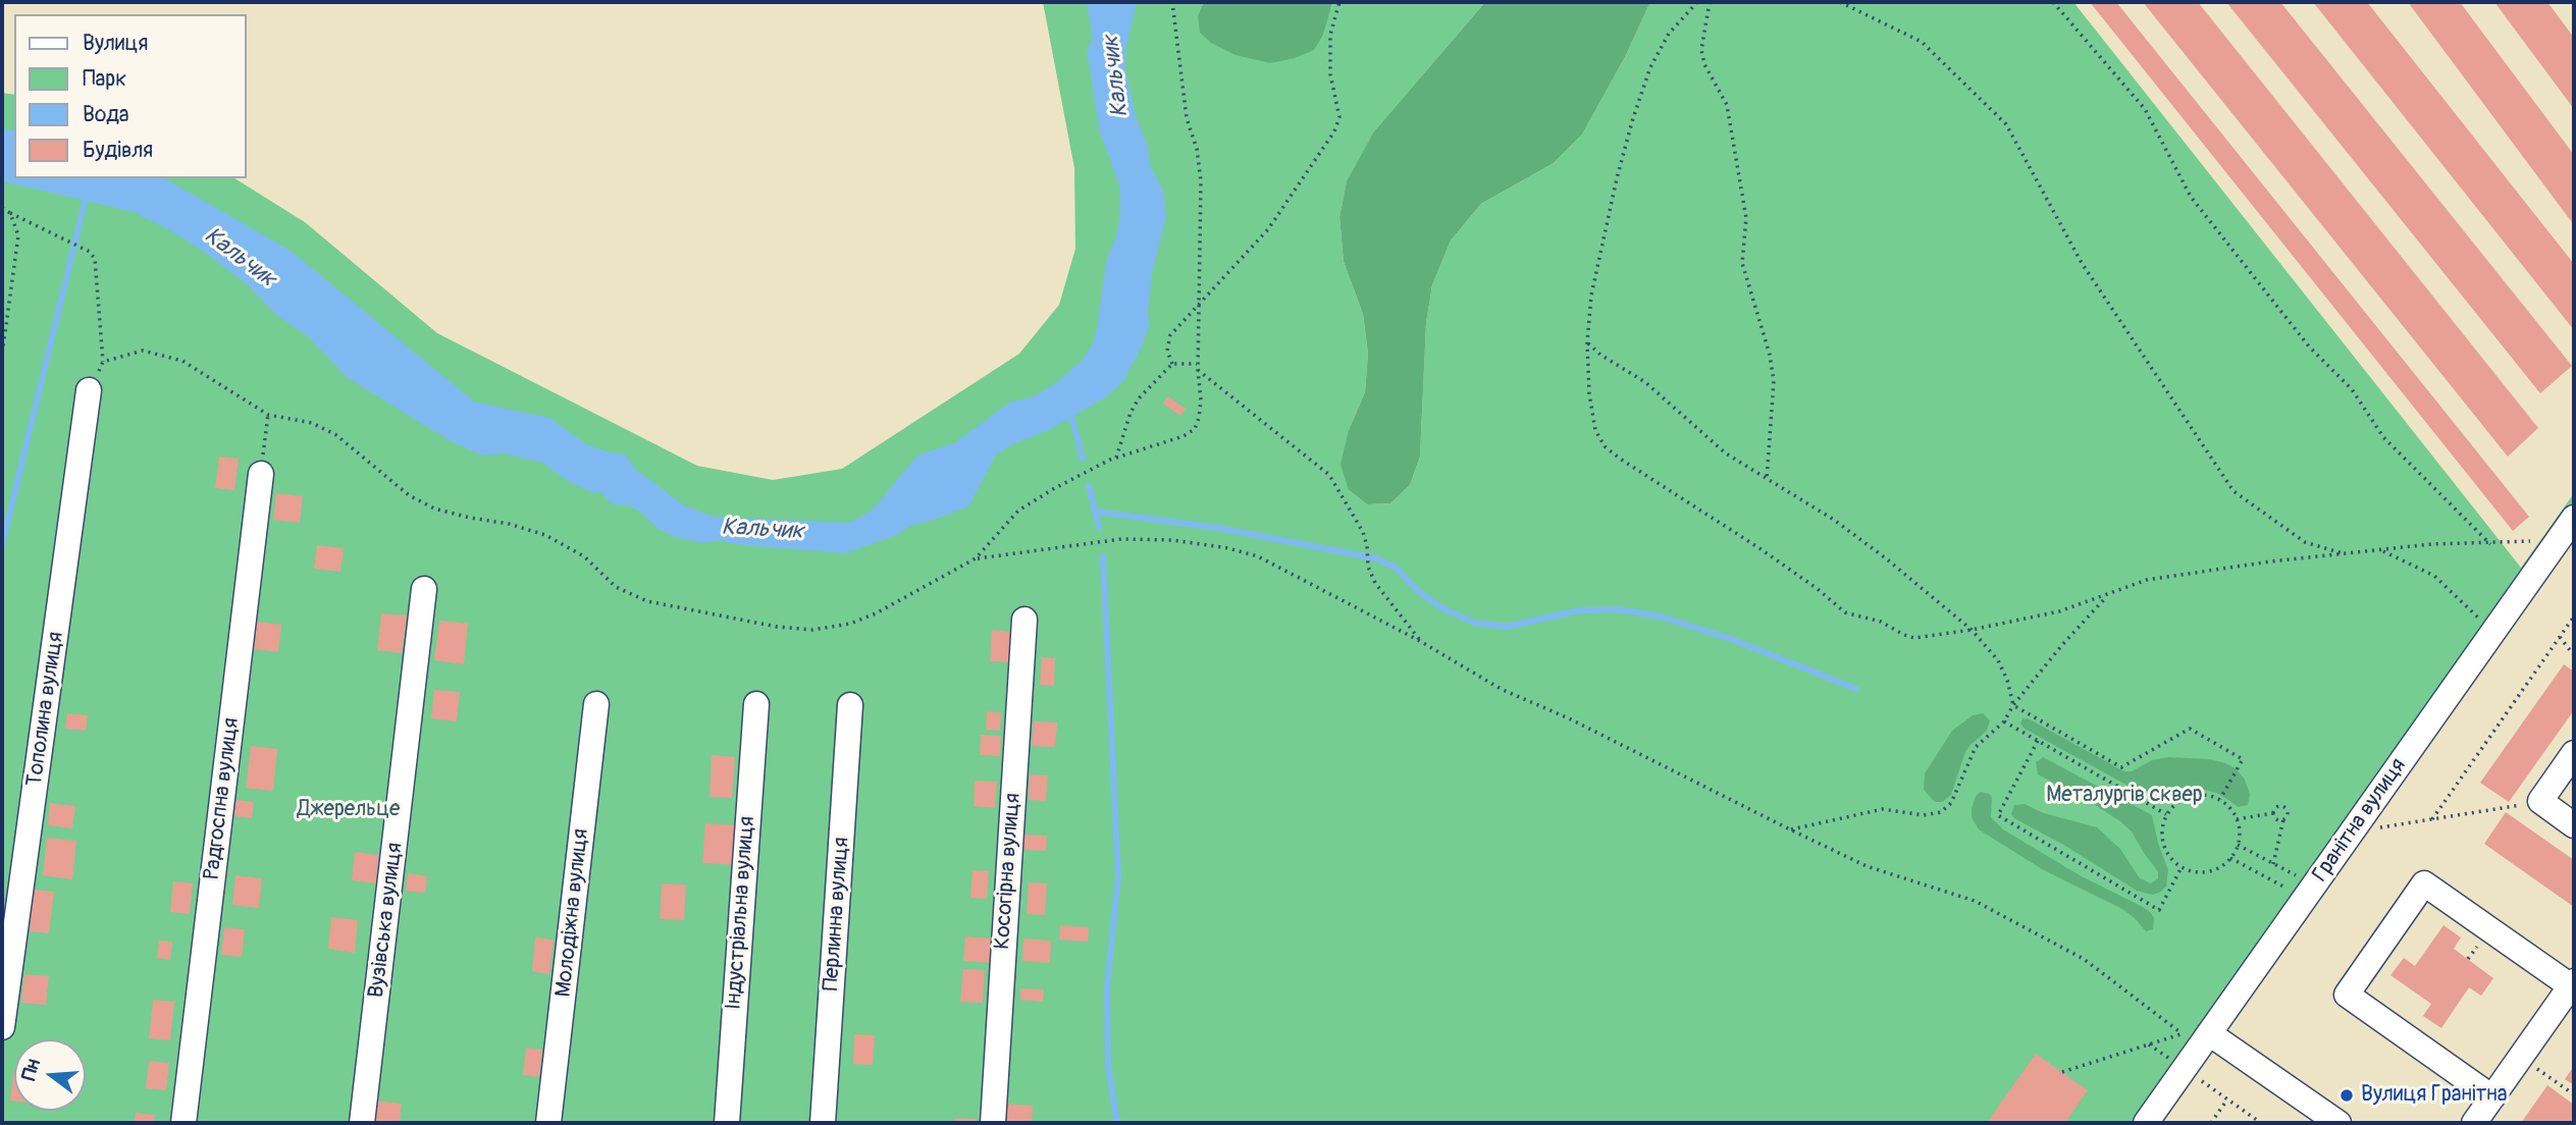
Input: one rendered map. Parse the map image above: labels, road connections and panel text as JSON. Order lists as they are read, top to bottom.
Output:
{
  "streets": {
    "street": [
      "Тополина вулиця",
      "Радгоспна вулиця",
      "Гранітна вулиця",
      "Косогірна вулиця",
      "Молодіжна вулиця",
      "Індустріальна вулиця",
      "Перлинна вулиця",
      "Вузівська вулиця"
    ]
  },
  "water": ["Кальчик"],
  "parks": ["Металургів сквер", "Джерельце"],
  "places": ["Вулиця Гранітна"],
  "legend": [
    "Вулиця",
    "Парк",
    "Вода",
    "Будівля"
  ],
  "north": "left"
}
